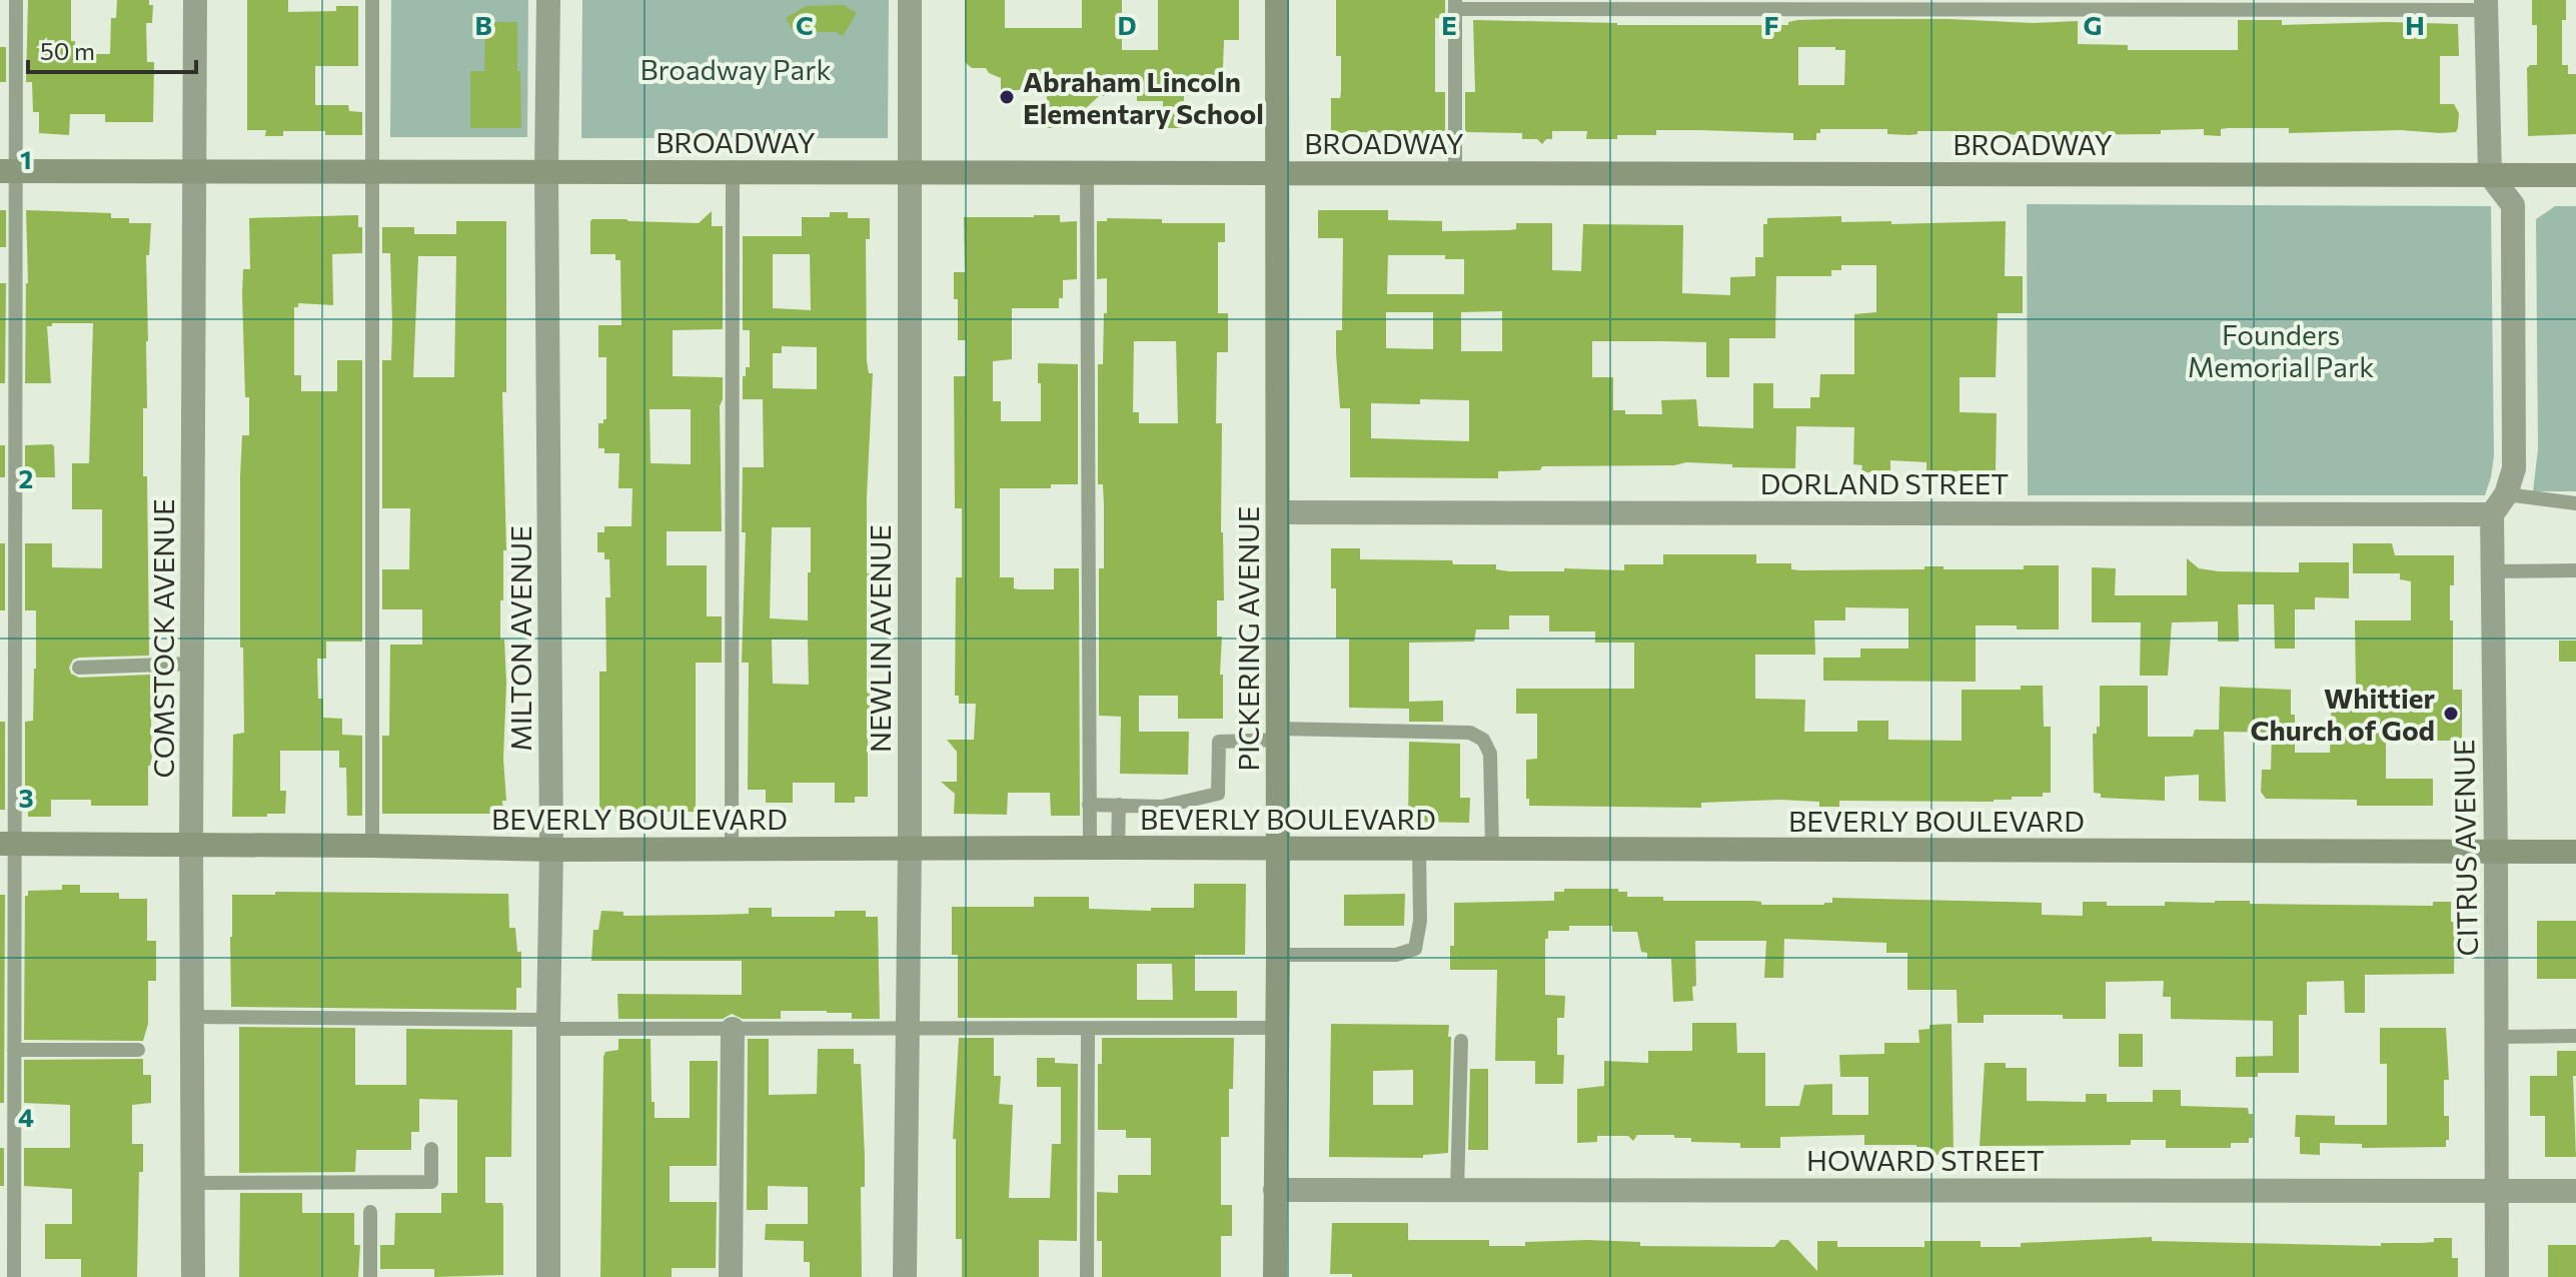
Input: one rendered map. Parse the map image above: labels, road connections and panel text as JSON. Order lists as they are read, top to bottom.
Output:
{
  "streets": {
    "street": [
      "BROADWAY",
      "DORLAND STREET",
      "COMSTOCK AVENUE",
      "MILTON AVENUE",
      "NEWLIN AVENUE",
      "PICKERING AVENUE",
      "BEVERLY BOULEVARD",
      "CITRUS AVENUE",
      "HOWARD STREET"
    ]
  },
  "crossings": [
    ["BROADWAY", "COMSTOCK AVENUE"],
    ["BROADWAY", "MILTON AVENUE"],
    ["BROADWAY", "NEWLIN AVENUE"],
    ["BROADWAY", "PICKERING AVENUE"],
    ["DORLAND STREET", "PICKERING AVENUE"],
    ["DORLAND STREET", "CITRUS AVENUE"],
    ["COMSTOCK AVENUE", "BEVERLY BOULEVARD"],
    ["MILTON AVENUE", "BEVERLY BOULEVARD"],
    ["NEWLIN AVENUE", "BEVERLY BOULEVARD"],
    ["PICKERING AVENUE", "BEVERLY BOULEVARD"],
    ["PICKERING AVENUE", "HOWARD STREET"],
    ["BEVERLY BOULEVARD", "CITRUS AVENUE"],
    ["CITRUS AVENUE", "HOWARD STREET"]
  ],
  "parks": ["Broadway Park", "Founders Memorial Park"],
  "places": ["Abraham Lincoln Elementary School", "Whittier Church of God"],
  "scale_bar": "50 m",
  "grid": {
    "columns": [
      "B",
      "C",
      "D",
      "E",
      "F",
      "G",
      "H"
    ],
    "rows": [
      "1",
      "2",
      "3",
      "4"
    ]
  }
}
